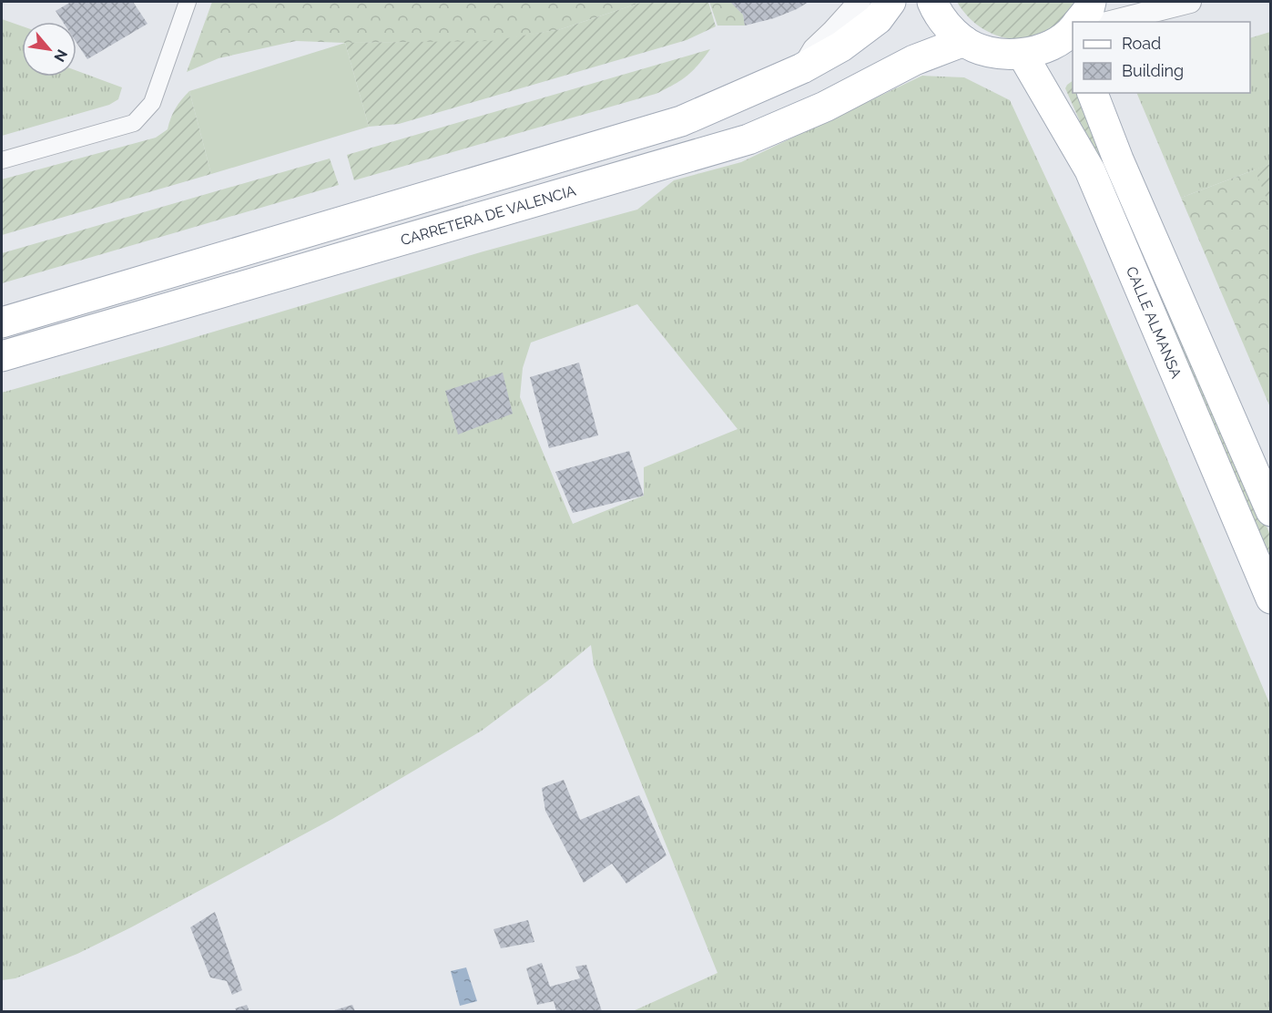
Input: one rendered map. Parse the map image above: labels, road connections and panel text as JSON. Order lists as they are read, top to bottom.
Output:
{
  "streets": {
    "main road": ["CARRETERA DE VALENCIA", "CALLE ALMANSA"]
  },
  "legend": ["Road", "Building"],
  "north": "bottom right"
}
